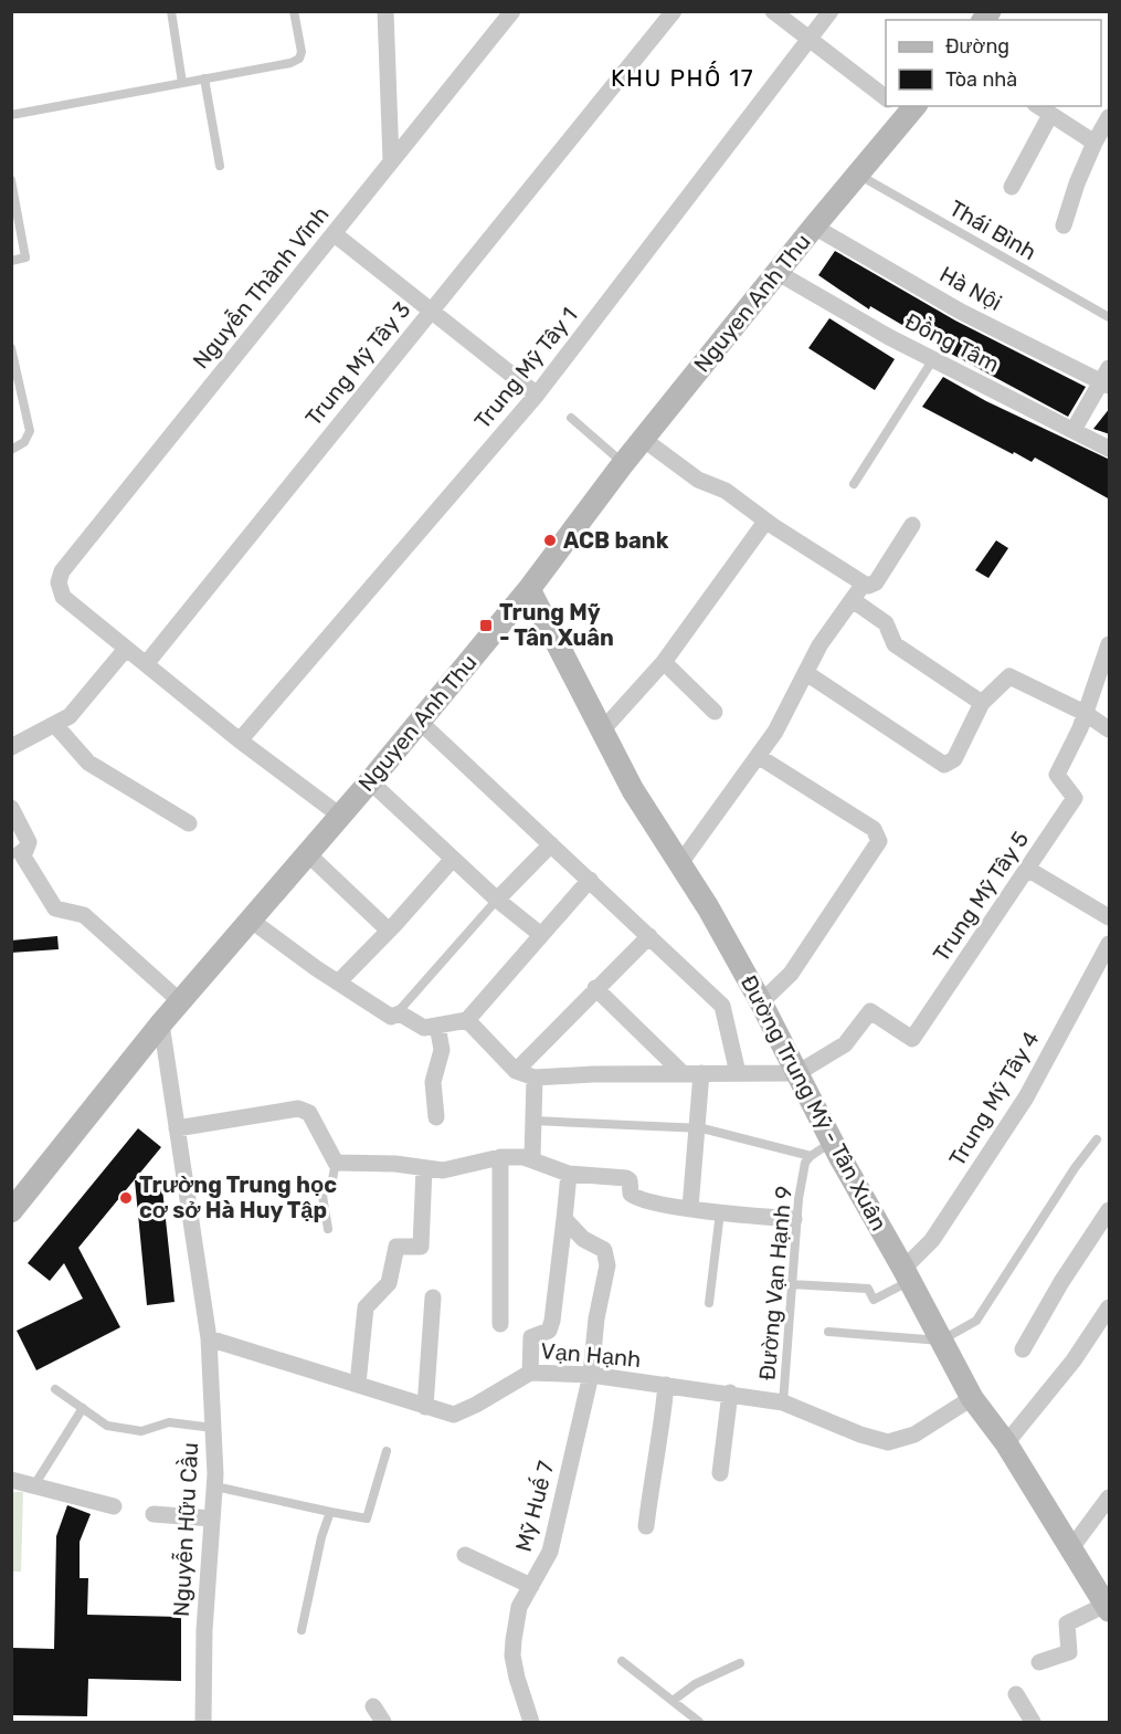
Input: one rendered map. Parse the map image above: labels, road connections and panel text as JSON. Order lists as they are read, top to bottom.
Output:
{
  "streets": {
    "main road": ["Nguyen Anh Thu", "Đường Trung Mỹ - Tân Xuân"],
    "street": [
      "Nguyễn Thành Vĩnh",
      "Hà Nội",
      "Đồng Tâm",
      "Trung Mỹ Tây 3",
      "Trung Mỹ Tây 1",
      "Trung Mỹ Tây 5",
      "Trung Mỹ Tây 4",
      "Vạn Hạnh",
      "Mỹ Huế 7",
      "Nguyễn Hữu Cầu"
    ],
    "lane": ["Thái Bình", "Đường Vạn Hạnh 9"]
  },
  "crossings": [
    ["Thái Bình", "Nguyen Anh Thu"],
    ["Hà Nội", "Nguyen Anh Thu"],
    ["Nguyen Anh Thu", "Đồng Tâm"],
    ["Nguyen Anh Thu", "Đường Trung Mỹ - Tân Xuân"],
    ["Nguyen Anh Thu", "Nguyễn Hữu Cầu"],
    ["Trung Mỹ Tây 5", "Đường Trung Mỹ - Tân Xuân"],
    ["Trung Mỹ Tây 4", "Đường Trung Mỹ - Tân Xuân"],
    ["Đường Trung Mỹ - Tân Xuân", "Vạn Hạnh"],
    ["Đường Vạn Hạnh 9", "Vạn Hạnh"],
    ["Vạn Hạnh", "Mỹ Huế 7"],
    ["Vạn Hạnh", "Nguyễn Hữu Cầu"]
  ],
  "districts": ["KHU PHỐ 17"],
  "places": {
    "other": ["ACB bank", "Trường Trung học cơ sở Hà Huy Tập"],
    "transit": ["Trung Mỹ - Tân Xuân"]
  },
  "legend": ["Đường", "Tòa nhà"]
}
